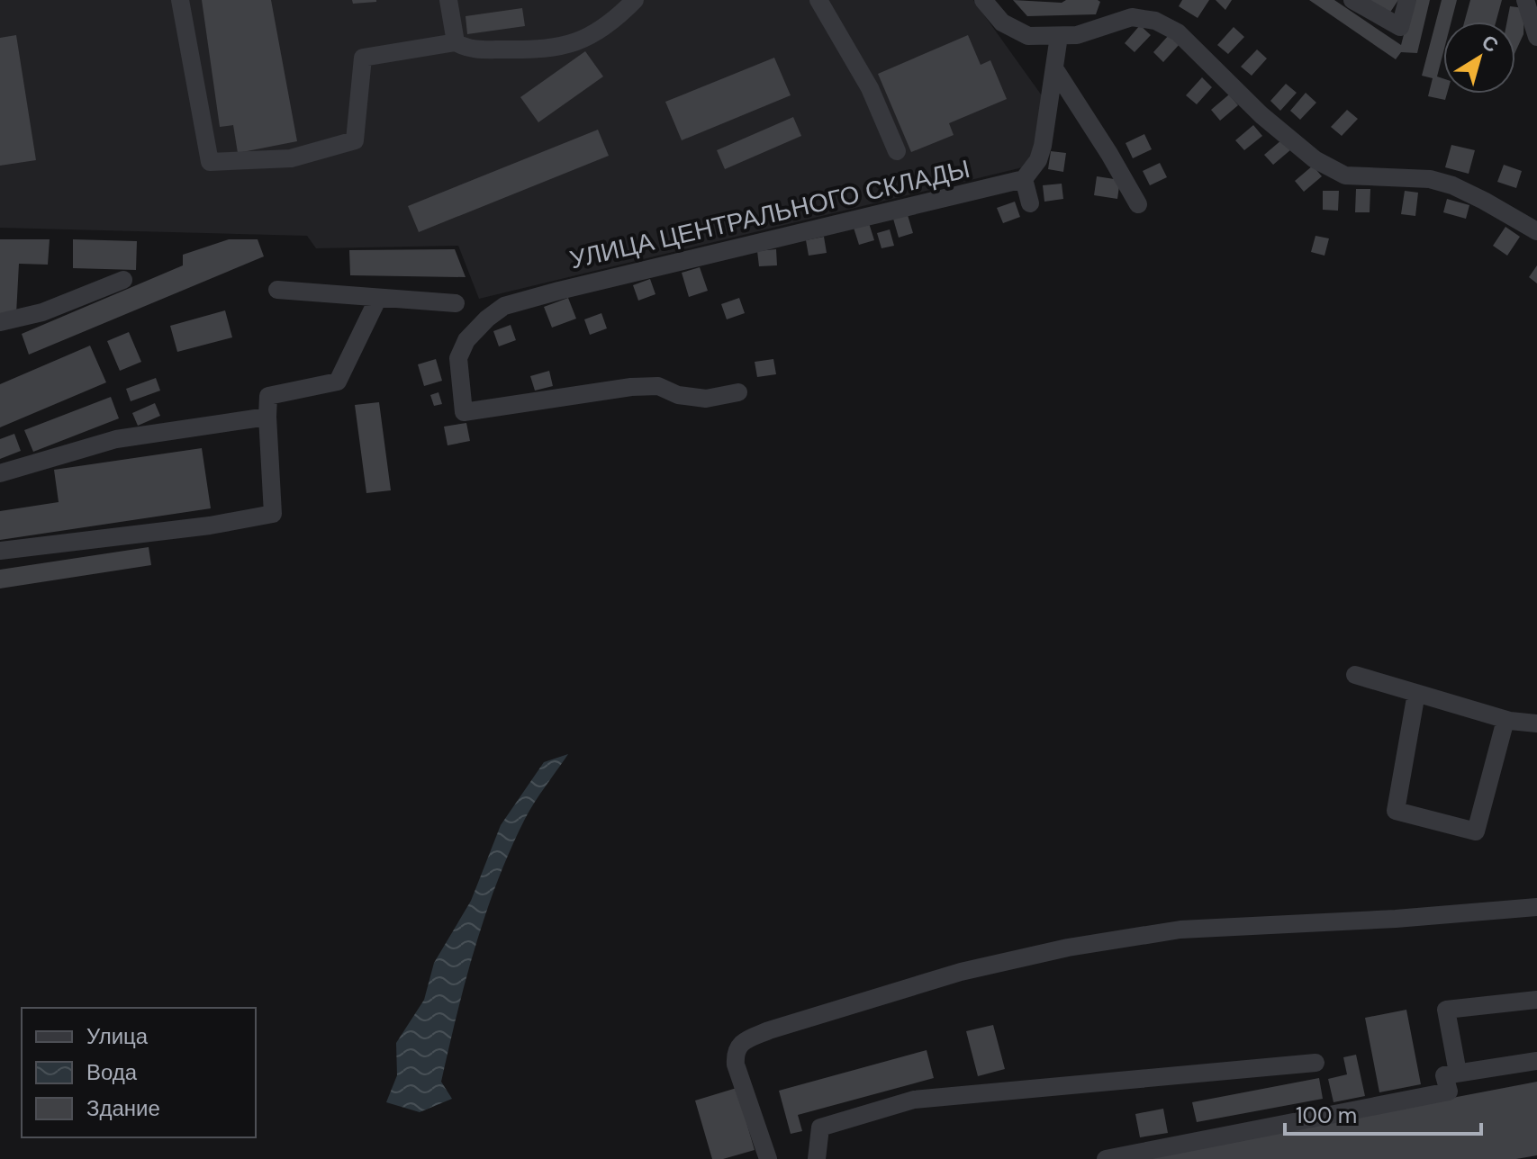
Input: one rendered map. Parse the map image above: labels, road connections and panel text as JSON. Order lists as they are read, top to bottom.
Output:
{
  "streets": {
    "street": ["УЛИЦА ЦЕНТРАЛЬНОГО СКЛАДЫ"]
  },
  "legend": ["Улица", "Вода", "Здание"],
  "scale_bar": "100 m",
  "north": "top right"
}
